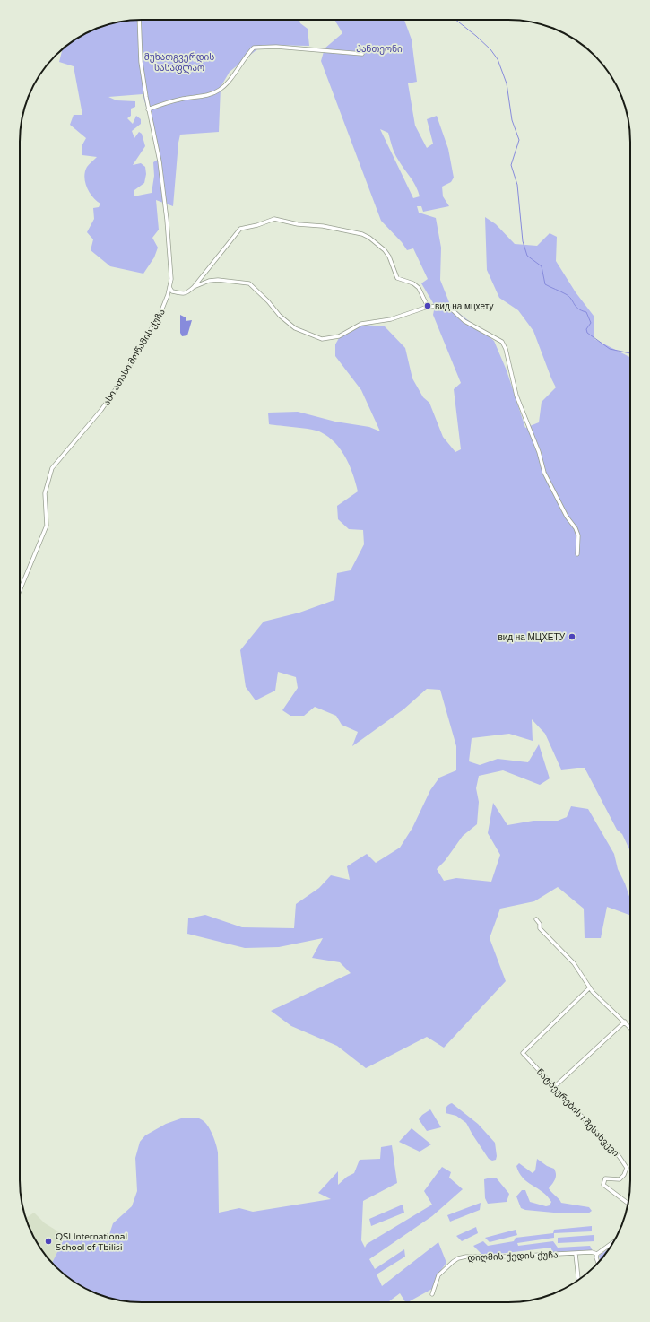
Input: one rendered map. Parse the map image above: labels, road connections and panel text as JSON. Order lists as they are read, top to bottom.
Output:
{
  "streets": {
    "street": ["ასი ათასი მოწამის ქუჩა", "ნატბეურების I შესახვევი", "დიღმის ქედის ქუჩა"]
  },
  "parks": ["პანთეონი", "მუხათგვერდის სასაფლაო"],
  "places": ["вид на мцхету", "вид на МЦХЕТУ", "QSI International School of Tbilisi"]
}
